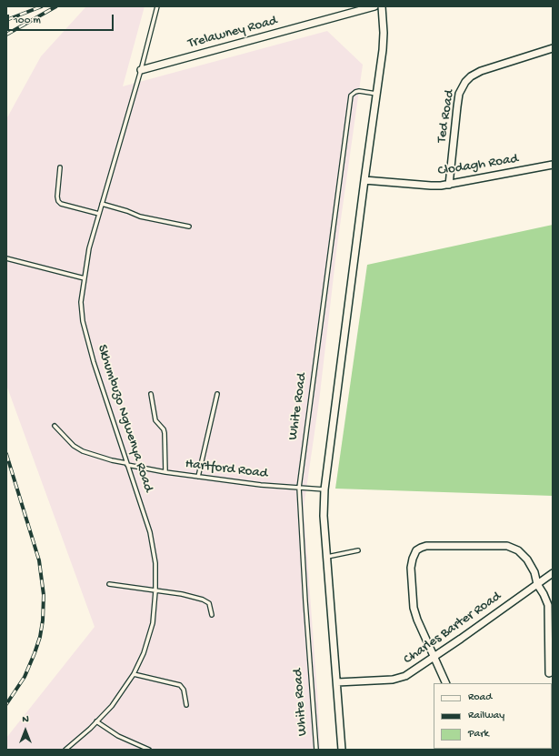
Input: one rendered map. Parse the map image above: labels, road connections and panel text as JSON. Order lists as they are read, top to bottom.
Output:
{
  "streets": {
    "street": [
      "Trelawney Road",
      "Ted Road",
      "Clodagh Road",
      "Charles Barter Road"
    ],
    "lane": ["White Road", "Skhumbuzo Ngwenya Road", "Hartford Road"]
  },
  "crossings": [
    ["Trelawney Road", "Skhumbuzo Ngwenya Road"],
    ["Ted Road", "Clodagh Road"],
    ["White Road", "Hartford Road"],
    ["Skhumbuzo Ngwenya Road", "Hartford Road"]
  ],
  "legend": ["Road", "Railway", "Park"],
  "scale_bar": "100 m",
  "north": "top"
}
